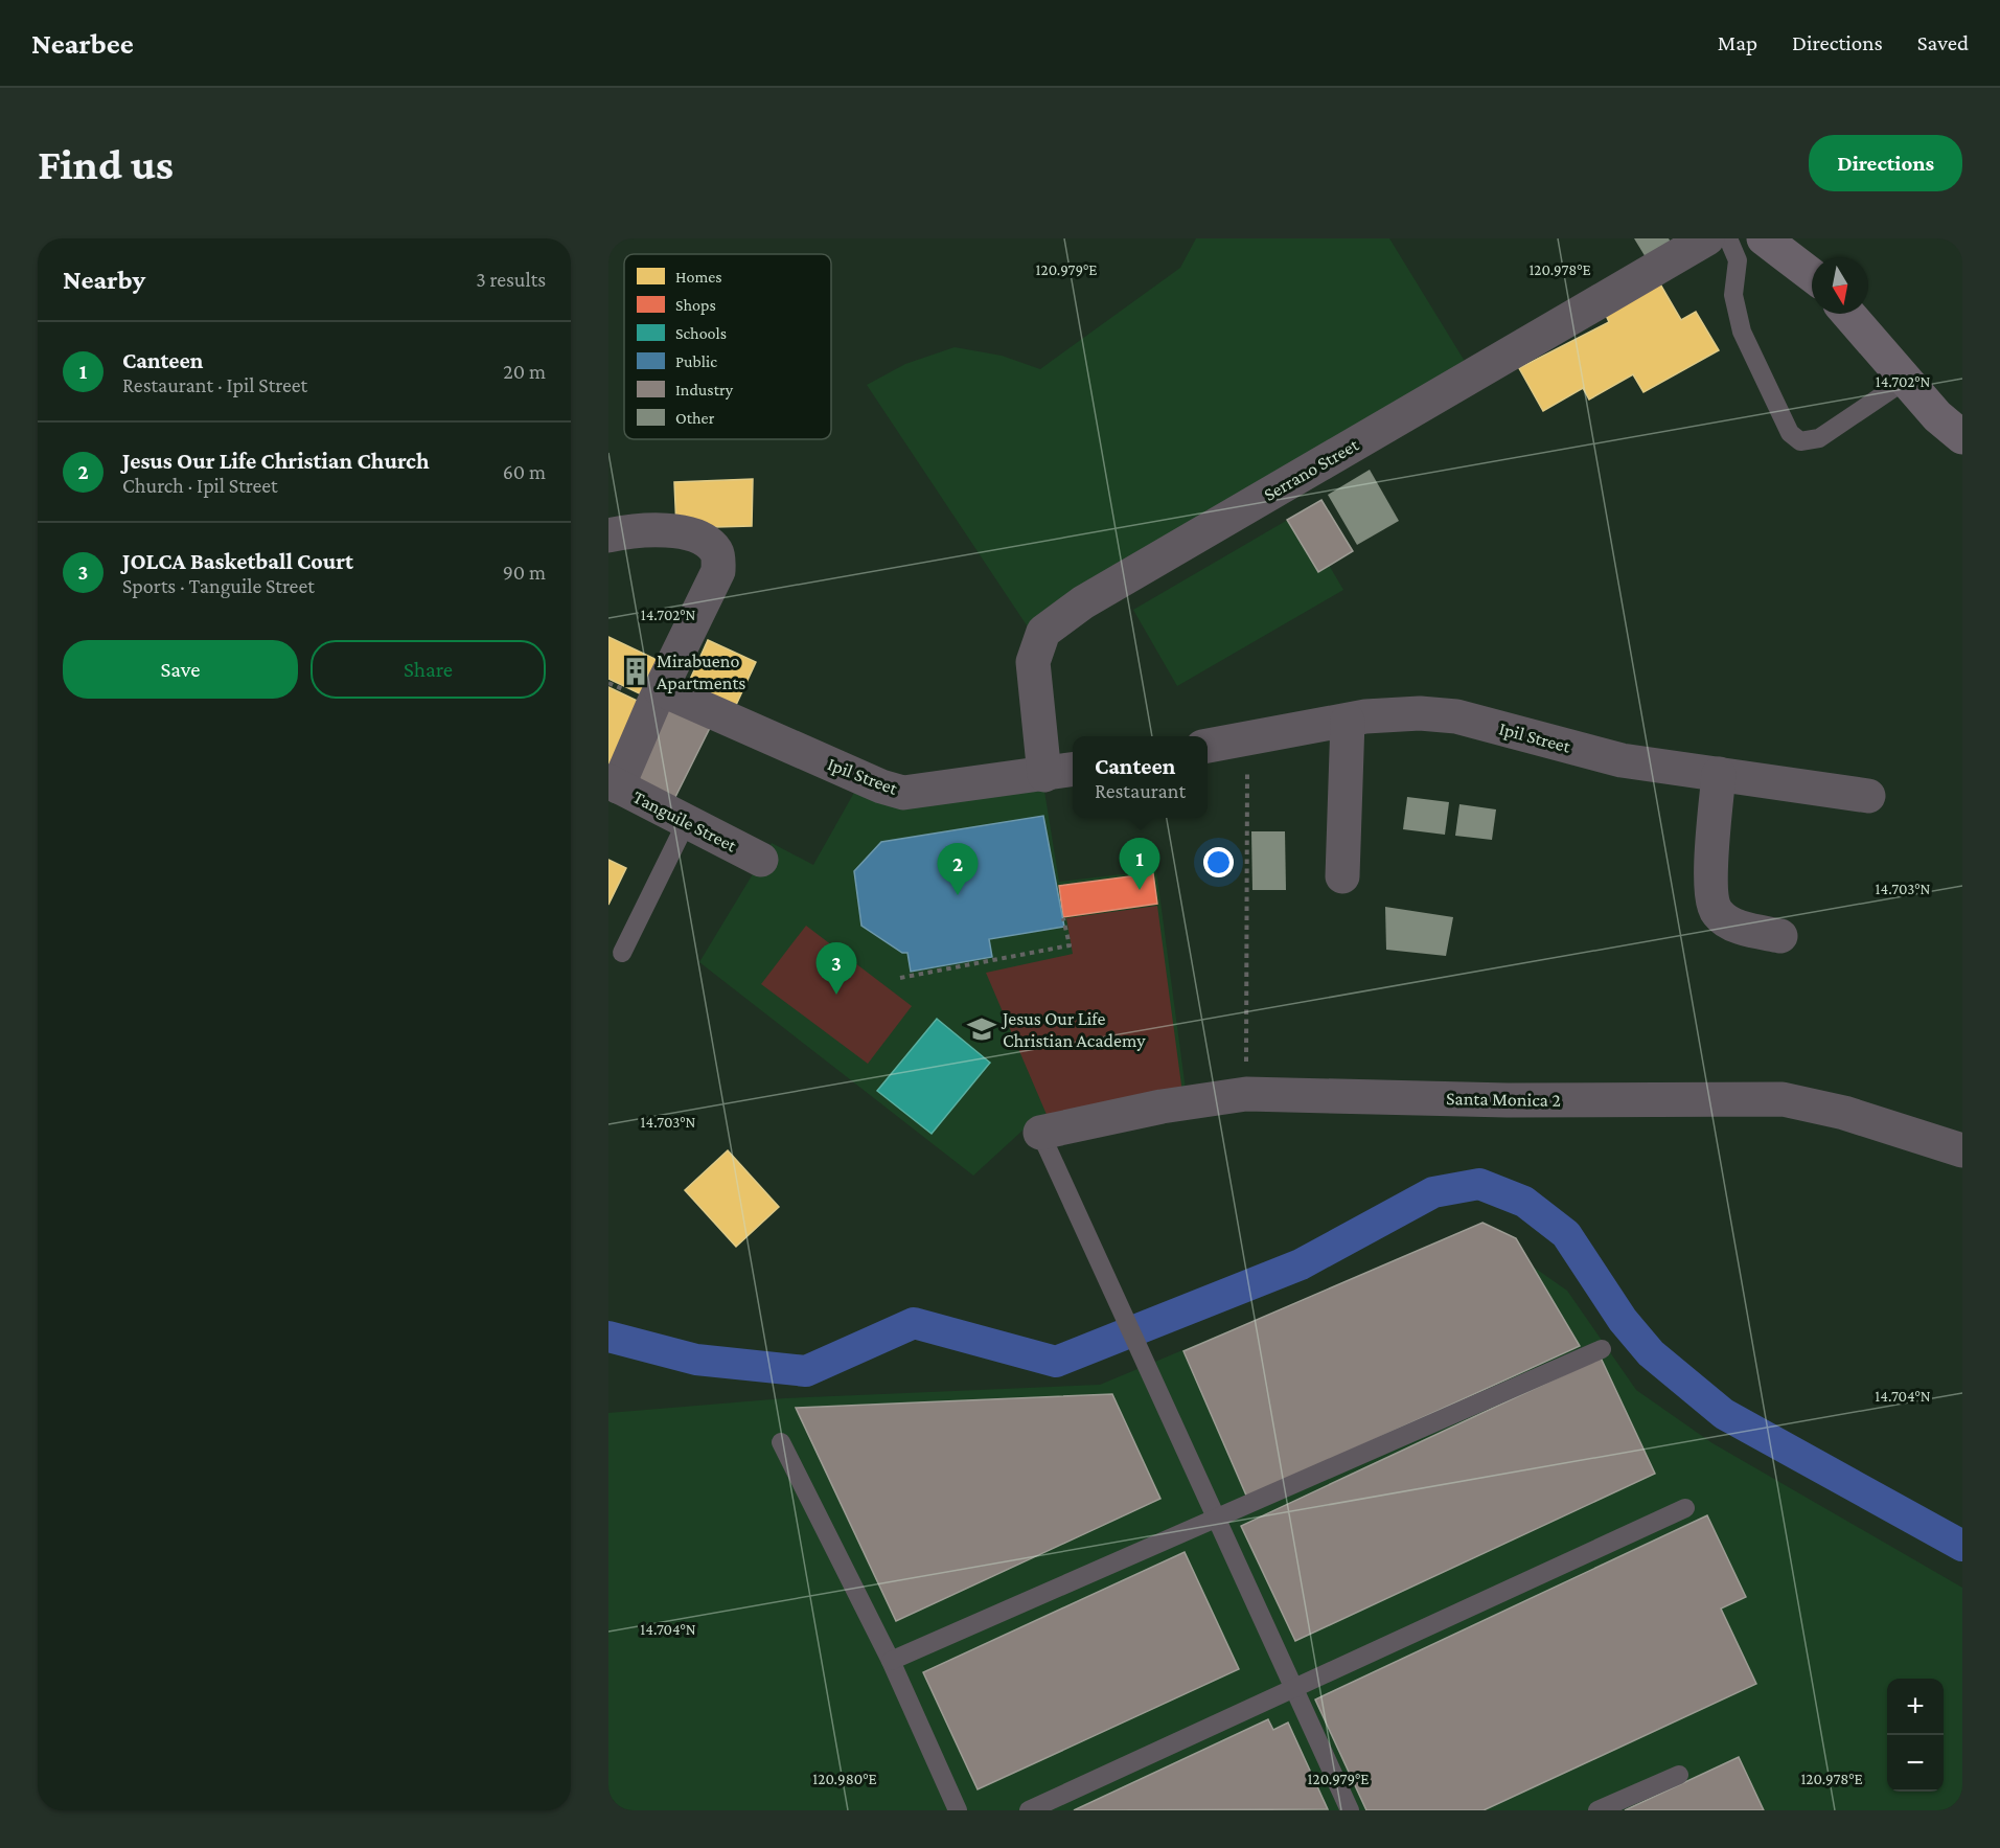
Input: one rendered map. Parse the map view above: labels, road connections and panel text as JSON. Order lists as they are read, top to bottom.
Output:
{
  "streets": {
    "street": [
      "Serrano Street",
      "Ipil Street",
      "Tanguile Street",
      "Santa Monica 2"
    ]
  },
  "crossings": [
    ["Serrano Street", "Ipil Street"]
  ],
  "places": {
    "building": ["Mirabueno Apartments"],
    "school or university": ["Jesus Our Life Christian Academy"]
  },
  "legend": [
    "Homes",
    "Shops",
    "Schools",
    "Public",
    "Industry",
    "Other"
  ],
  "north": "bottom",
  "page": {
    "header": "Nearbee",
    "nav": ["Map", "Directions", "Saved"],
    "buttons": [
      "Directions",
      ["Save", "Share"]
    ],
    "title": "Find us",
    "heading": ["Nearby", "3 results"],
    "list": [
      {
        "mark": "1",
        "name": "Canteen",
        "note": "Restaurant · Ipil Street",
        "value": "20 m"
      },
      {
        "mark": "2",
        "name": "Jesus Our Life Christian Church",
        "note": "Church · Ipil Street",
        "value": "60 m"
      },
      {
        "mark": "3",
        "name": "JOLCA Basketball Court",
        "note": "Sports · Tanguile Street",
        "value": "90 m"
      }
    ],
    "popup": ["Canteen", "Restaurant"],
    "pins": ["1", "2", "3"],
    "map_buttons": ["+", "−"]
  },
  "coordinates": [
    "120.979°E",
    "120.978°E",
    "14.702°N",
    "14.703°N",
    "14.704°N",
    "120.980°E"
  ]
}
